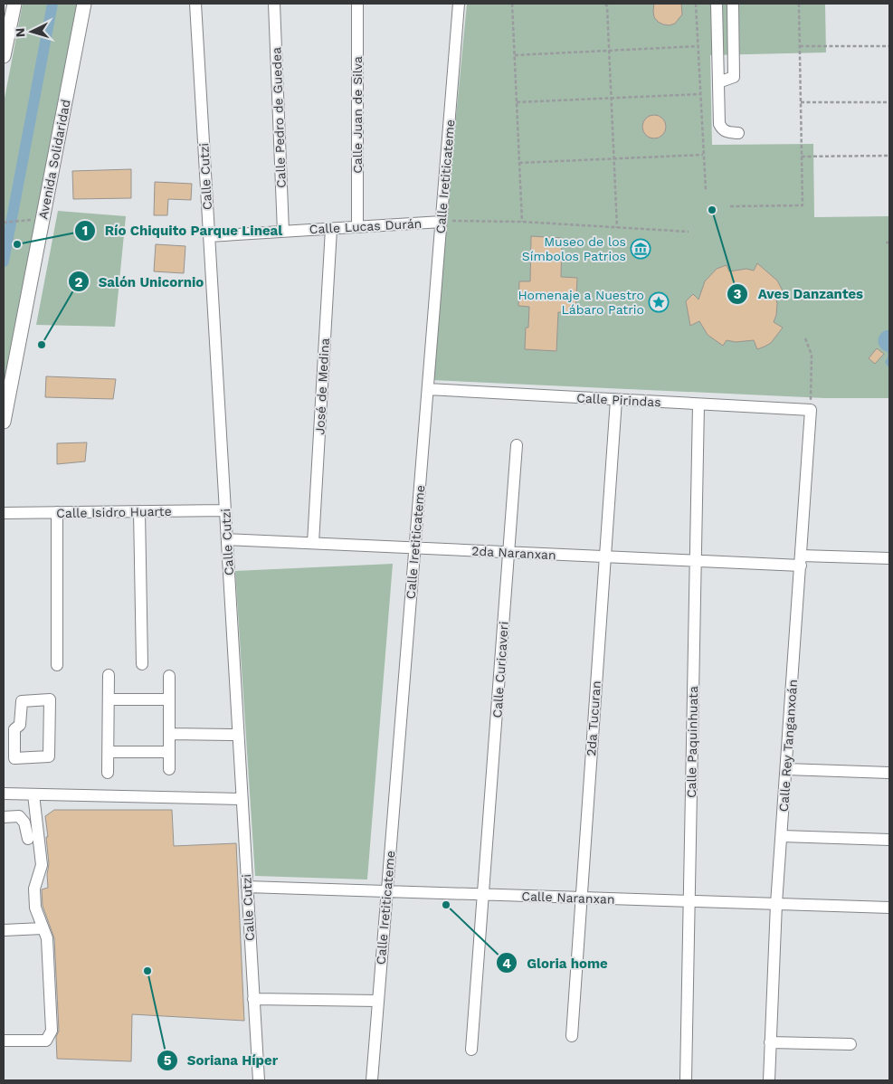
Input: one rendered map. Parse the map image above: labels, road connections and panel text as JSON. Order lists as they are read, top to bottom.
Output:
{
  "streets": {
    "main road": ["Avenida Solidaridad"],
    "street": [
      "Calle Juan de Silva",
      "Calle Pedro de Guedea",
      "Calle Cutzi",
      "Calle Iretiticateme",
      "Calle Lucas Durán",
      "José de Medina",
      "Calle Pirindas",
      "Calle Isidro Huarte",
      "2da Naranxan",
      "Calle Curicaveri",
      "2da Tucuran",
      "Calle Paquinhuata",
      "Calle Rey Tanganxoán",
      "Calle Naranxan"
    ]
  },
  "crossings": [
    ["Calle Juan de Silva", "Calle Lucas Durán"],
    ["Calle Pedro de Guedea", "Calle Lucas Durán"],
    ["Calle Cutzi", "Calle Lucas Durán"],
    ["Calle Cutzi", "Calle Isidro Huarte"],
    ["Calle Cutzi", "2da Naranxan"],
    ["Calle Cutzi", "Calle Naranxan"],
    ["Calle Iretiticateme", "Calle Lucas Durán"],
    ["Calle Iretiticateme", "Calle Pirindas"],
    ["Calle Iretiticateme", "2da Naranxan"],
    ["Calle Iretiticateme", "Calle Naranxan"],
    ["Calle Lucas Durán", "José de Medina"],
    ["José de Medina", "2da Naranxan"],
    ["Calle Pirindas", "2da Tucuran"],
    ["Calle Pirindas", "Calle Paquinhuata"],
    ["Calle Pirindas", "Calle Rey Tanganxoán"],
    ["2da Naranxan", "Calle Curicaveri"],
    ["2da Naranxan", "2da Tucuran"],
    ["2da Naranxan", "Calle Paquinhuata"],
    ["2da Naranxan", "Calle Rey Tanganxoán"],
    ["Calle Curicaveri", "Calle Naranxan"],
    ["2da Tucuran", "Calle Naranxan"],
    ["Calle Paquinhuata", "Calle Naranxan"],
    ["Calle Rey Tanganxoán", "Calle Naranxan"]
  ],
  "places": {
    "other": [
      "Aves Danzantes",
      "Río Chiquito Parque Lineal",
      "Salón Unicornio",
      "Gloria home",
      "Soriana Híper"
    ],
    "museum": ["Museo de los Símbolos Patrios"],
    "place": ["Homenaje a Nuestro Lábaro Patrio"]
  },
  "north": "left"
}
